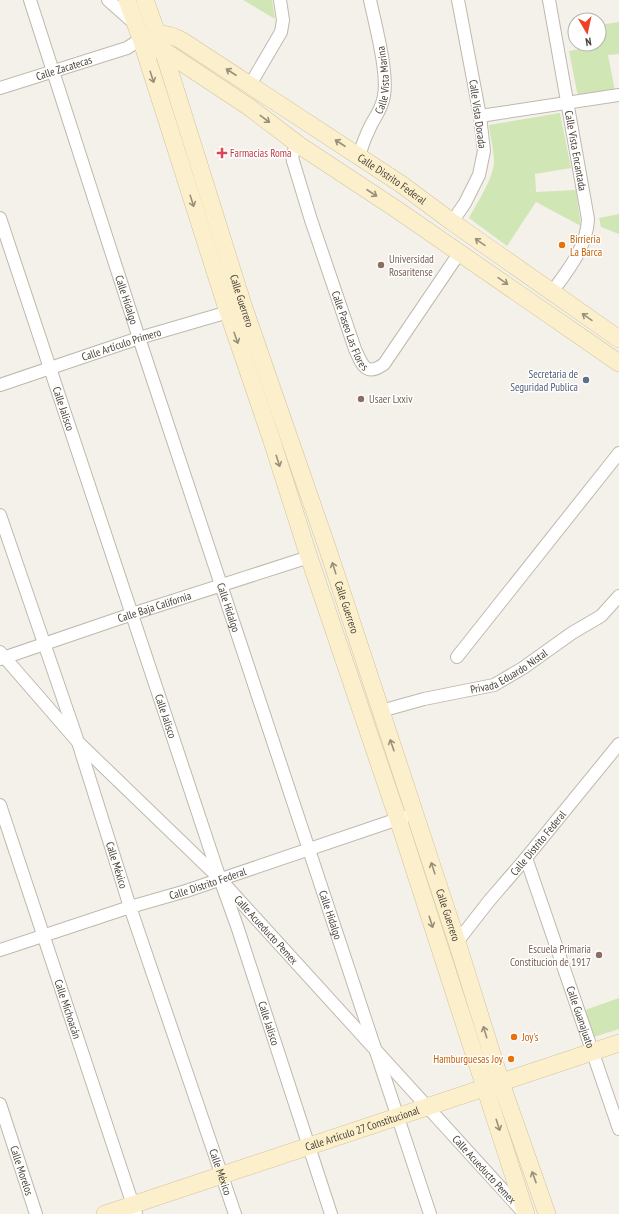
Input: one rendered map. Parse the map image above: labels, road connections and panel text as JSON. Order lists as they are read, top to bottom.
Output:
{
  "streets": {
    "main road": [
      "Calle Zacatecas",
      "Calle Distrito Federal",
      "Calle Guerrero",
      "Calle Artículo 27 Constitucional"
    ],
    "street": [
      "Calle Vista Marina",
      "Calle Vista Dorada",
      "Calle Vista Encantada",
      "Calle Hidalgo",
      "Calle Paseo Las Flores",
      "Calle Artículo Primero",
      "Calle Jalisco",
      "Calle Baja California",
      "Privada Eduardo Nistal",
      "Calle México",
      "Calle Acueducto Pemex",
      "Calle Michoacán",
      "Calle Guanajuato",
      "Calle Morelos"
    ]
  },
  "crossings": [
    ["Calle Zacatecas", "Calle Distrito Federal"],
    ["Calle Zacatecas", "Calle Hidalgo"],
    ["Calle Zacatecas", "Calle Guerrero"],
    ["Calle Vista Marina", "Calle Distrito Federal"],
    ["Calle Vista Dorada", "Calle Distrito Federal"],
    ["Calle Vista Encantada", "Calle Distrito Federal"],
    ["Calle Distrito Federal", "Calle Hidalgo"],
    ["Calle Distrito Federal", "Calle Guerrero"],
    ["Calle Distrito Federal", "Calle Paseo Las Flores"],
    ["Calle Distrito Federal", "Calle Jalisco"],
    ["Calle Distrito Federal", "Calle México"],
    ["Calle Distrito Federal", "Calle Acueducto Pemex"],
    ["Calle Distrito Federal", "Calle Michoacán"],
    ["Calle Distrito Federal", "Calle Guanajuato"],
    ["Calle Hidalgo", "Calle Artículo Primero"],
    ["Calle Hidalgo", "Calle Baja California"],
    ["Calle Hidalgo", "Calle Acueducto Pemex"],
    ["Calle Hidalgo", "Calle Artículo 27 Constitucional"],
    ["Calle Guerrero", "Calle Artículo Primero"],
    ["Calle Guerrero", "Calle Baja California"],
    ["Calle Guerrero", "Privada Eduardo Nistal"],
    ["Calle Guerrero", "Calle Acueducto Pemex"],
    ["Calle Guerrero", "Calle Artículo 27 Constitucional"],
    ["Calle Artículo Primero", "Calle Jalisco"],
    ["Calle Jalisco", "Calle Baja California"],
    ["Calle Jalisco", "Calle Acueducto Pemex"],
    ["Calle Jalisco", "Calle Artículo 27 Constitucional"],
    ["Calle Baja California", "Calle México"],
    ["Calle Baja California", "Calle Acueducto Pemex"],
    ["Calle México", "Calle Acueducto Pemex"],
    ["Calle México", "Calle Artículo 27 Constitucional"],
    ["Calle Acueducto Pemex", "Calle Artículo 27 Constitucional"],
    ["Calle Michoacán", "Calle Artículo 27 Constitucional"],
    ["Calle Guanajuato", "Calle Artículo 27 Constitucional"]
  ],
  "places": {
    "health": ["Farmacias Roma"],
    "other": [
      "Birrieria La Barca",
      "Universidad Rosaritense",
      "Secretaria de Seguridad Publica",
      "Usaer Lxxiv",
      "Escuela Primaria Constitucion de 1917",
      "Joy's",
      "Hamburguesas Joy"
    ]
  },
  "north": "bottom"
}
